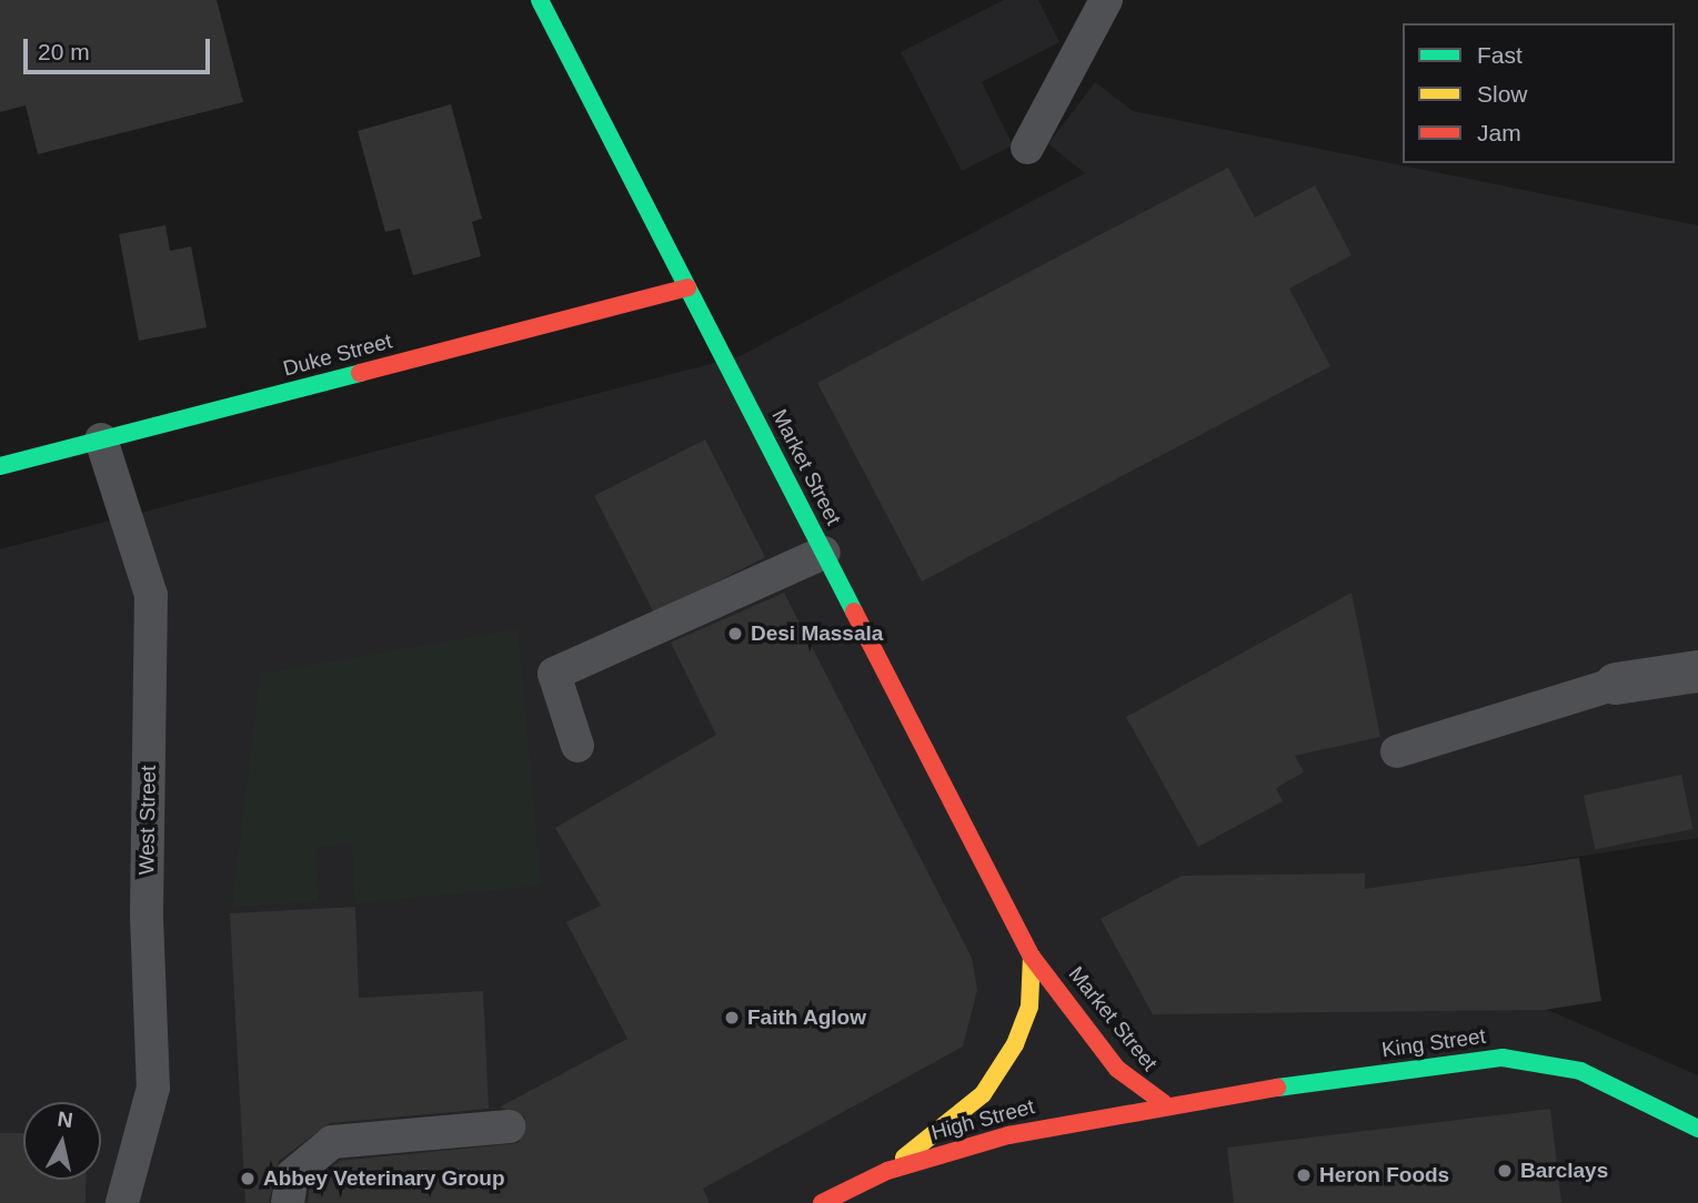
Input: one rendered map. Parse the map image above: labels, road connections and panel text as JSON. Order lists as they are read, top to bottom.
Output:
{
  "streets": {
    "street": [
      "Duke Street",
      "Market Street",
      "King Street",
      "High Street"
    ],
    "lane": ["West Street"]
  },
  "crossings": [
    ["Duke Street", "Market Street"],
    ["Duke Street", "West Street"],
    ["Market Street", "King Street"],
    ["Market Street", "High Street"],
    ["King Street", "High Street"]
  ],
  "places": [
    "Desi Massala",
    "Faith Aglow",
    "Barclays",
    "Heron Foods",
    "Abbey Veterinary Group"
  ],
  "legend": ["Fast", "Slow", "Jam"],
  "scale_bar": "20 m",
  "north": "top"
}
